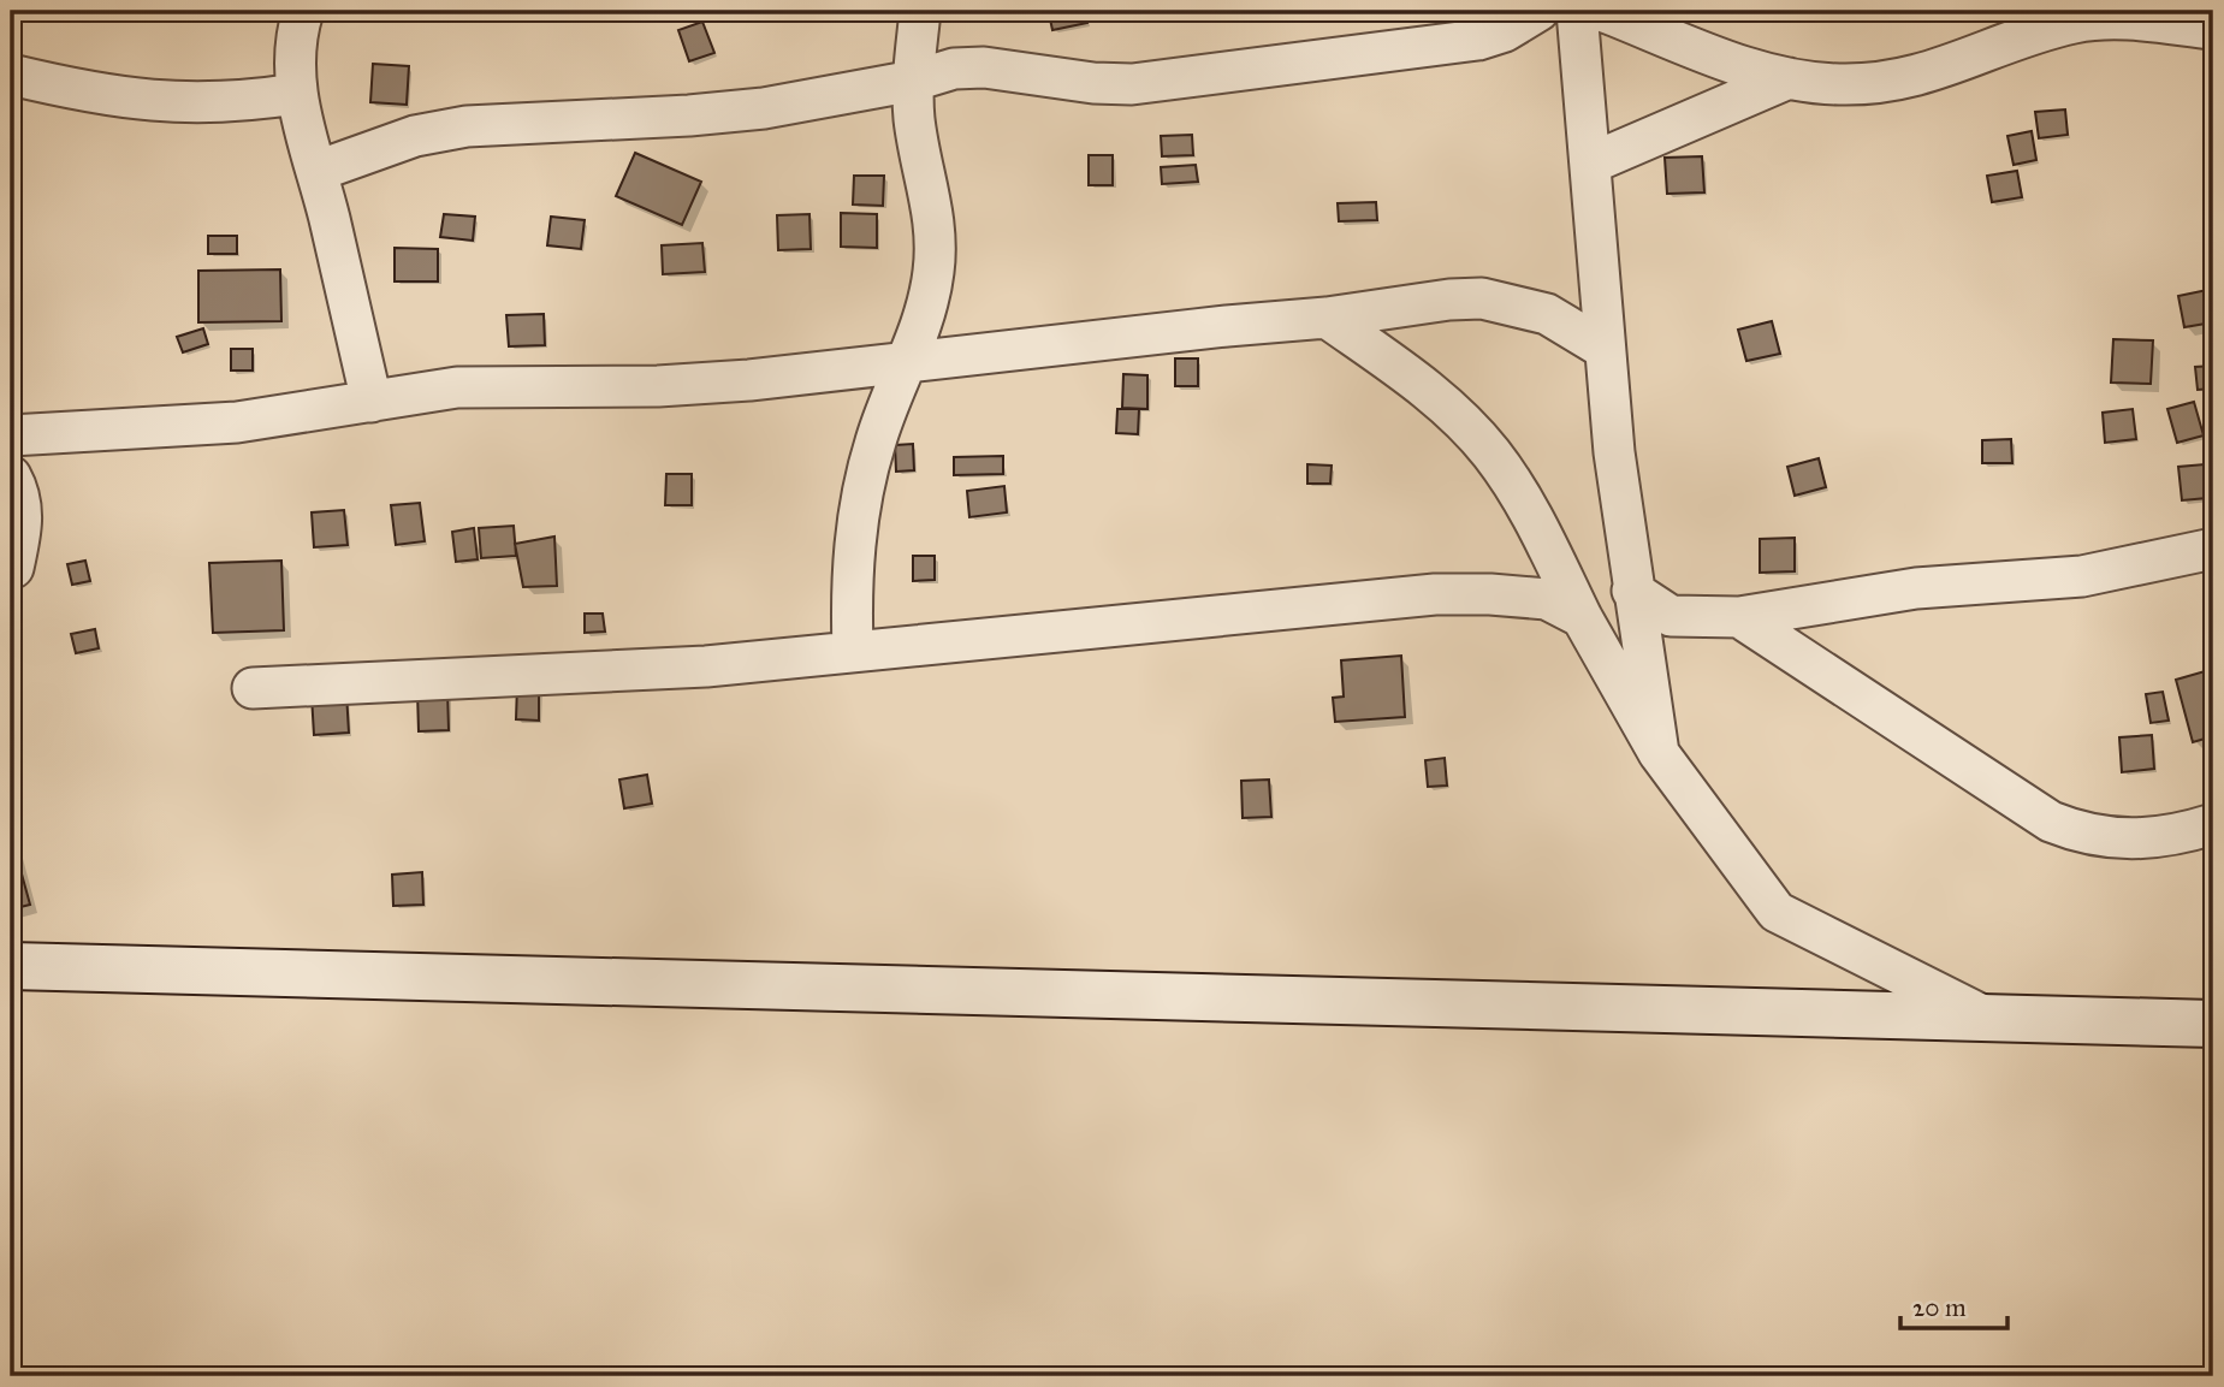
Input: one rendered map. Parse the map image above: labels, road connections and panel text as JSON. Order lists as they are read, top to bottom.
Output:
{
  "scale_bar": "20 m"
}
